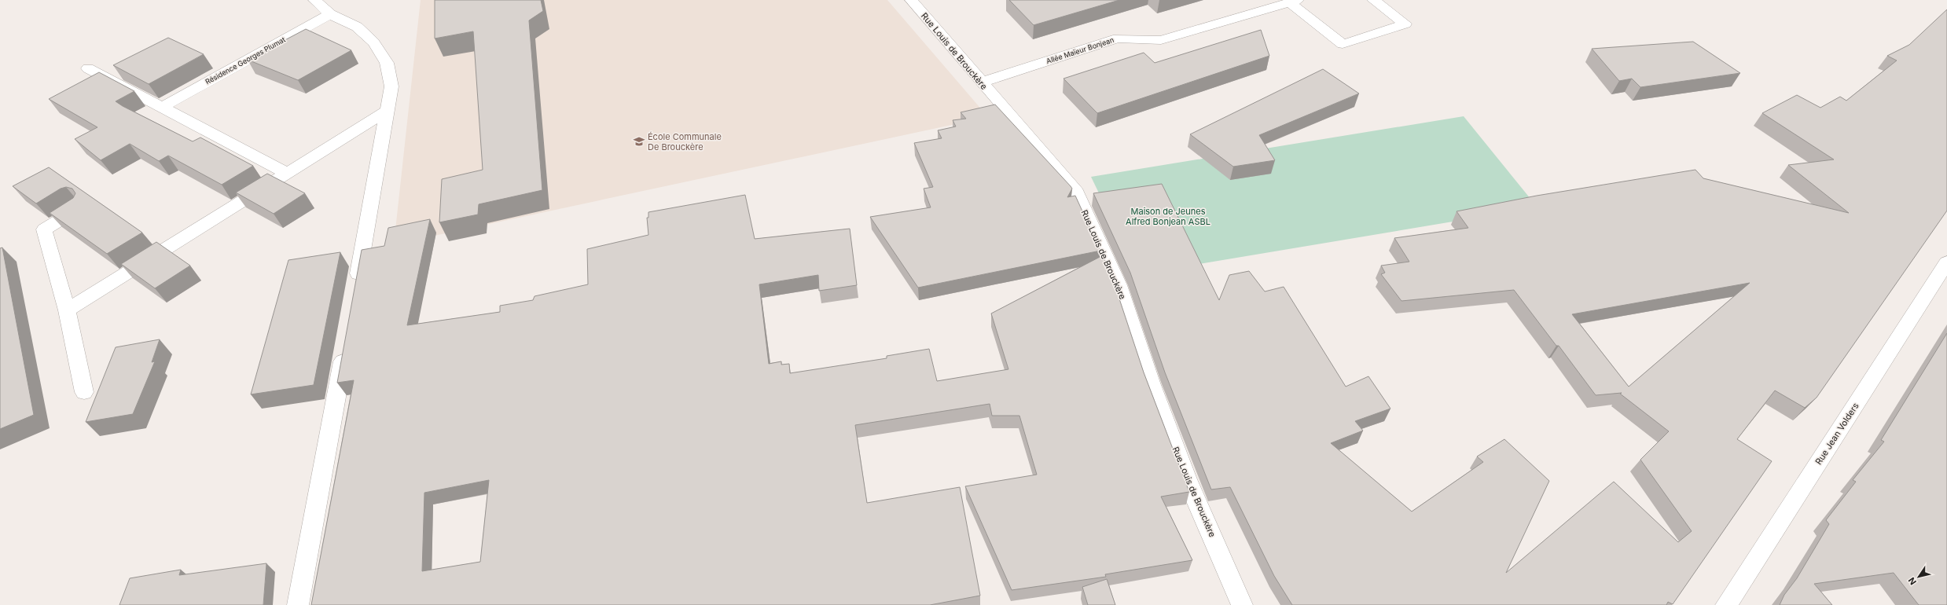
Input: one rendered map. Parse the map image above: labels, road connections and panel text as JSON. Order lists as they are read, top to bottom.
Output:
{
  "streets": {
    "street": [
      "Allée Maïeur Bonjean",
      "Rue Louis de Brouckère",
      "Résidence Georges Plumat",
      "Rue Jean Volders"
    ]
  },
  "crossings": [
    ["Allée Maïeur Bonjean", "Rue Louis de Brouckère"]
  ],
  "parks": ["Maison de Jeunes Alfred Bonjean ASBL"],
  "places": {
    "school or university": ["École Communale De Brouckère"]
  },
  "north": "bottom left"
}
